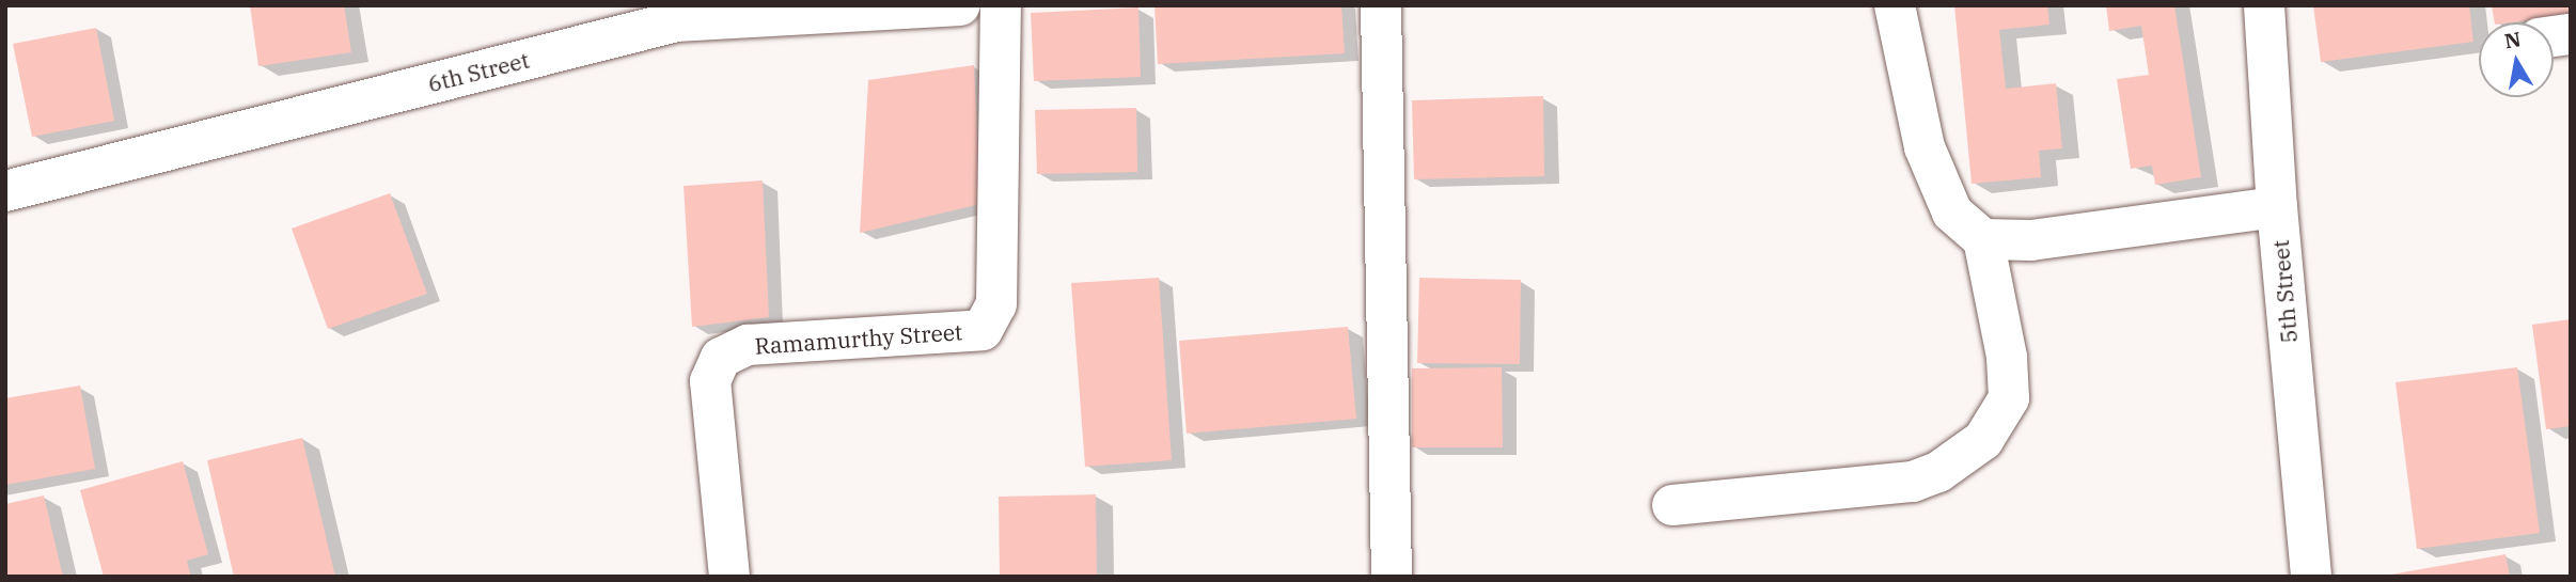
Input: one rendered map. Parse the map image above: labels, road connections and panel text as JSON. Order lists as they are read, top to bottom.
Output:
{
  "streets": {
    "street": ["6th Street", "5th Street", "Ramamurthy Street"]
  },
  "north": "top"
}
